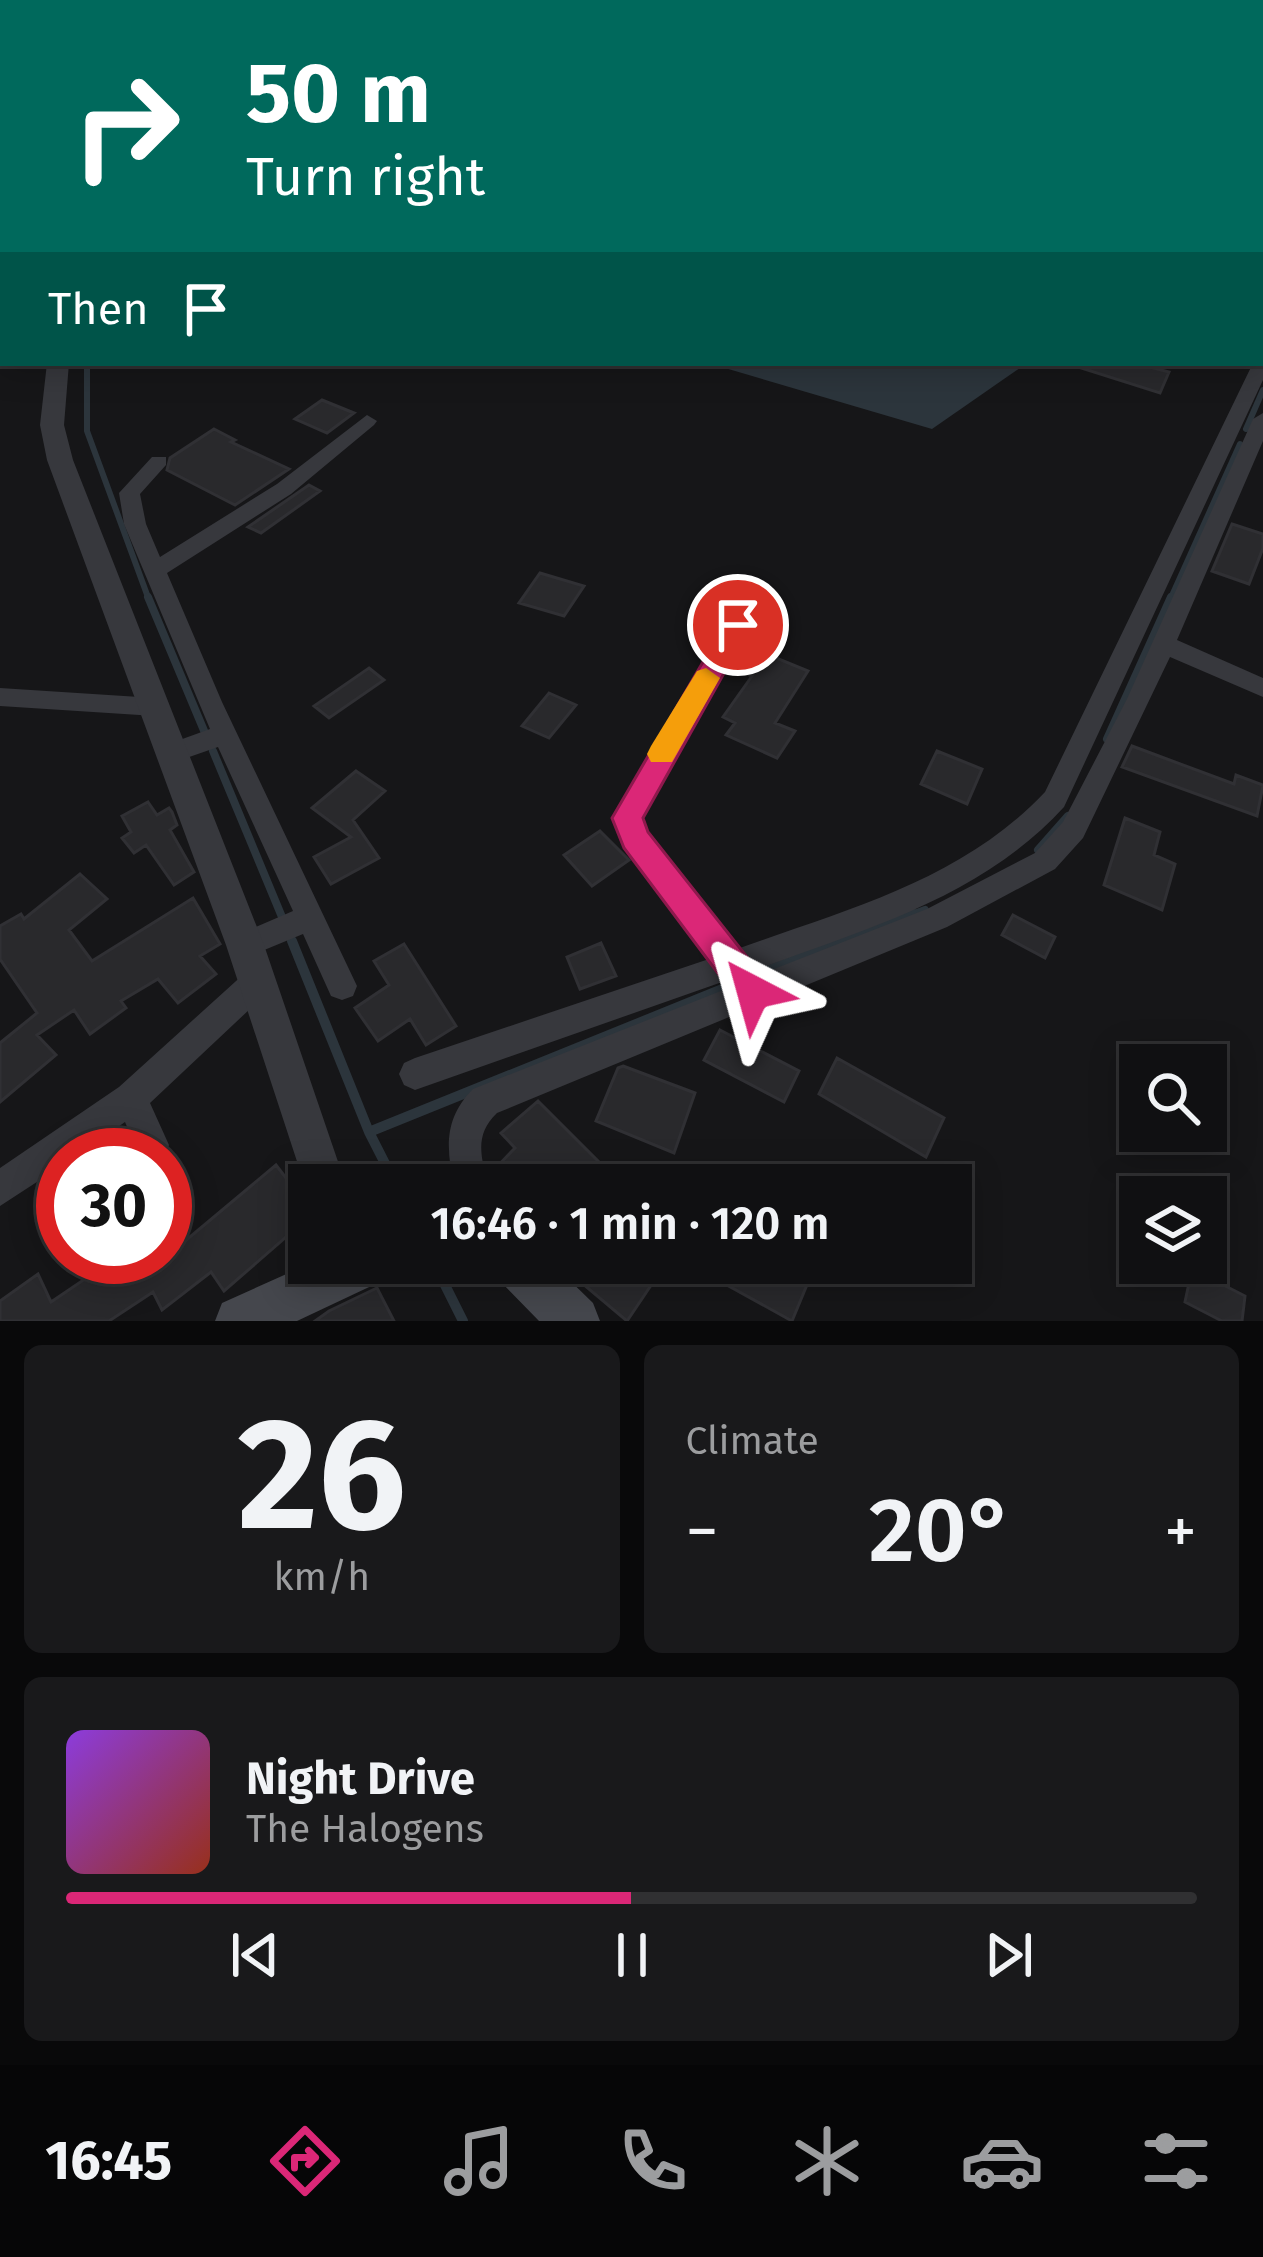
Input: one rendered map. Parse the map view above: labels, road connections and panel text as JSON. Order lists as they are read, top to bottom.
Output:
{
  "page": {
    "turn": ["50 m", "Turn right"],
    "then": "Then",
    "limit": "30",
    "trip": "16:46 · 1 min · 120 m",
    "tile": [
      ["26", "km/h"],
      "Climate"
    ],
    "heat": ["−", "20°", "+"],
    "song": ["Night Drive", "The Halogens"],
    "tabs": "16:45"
  }
}
